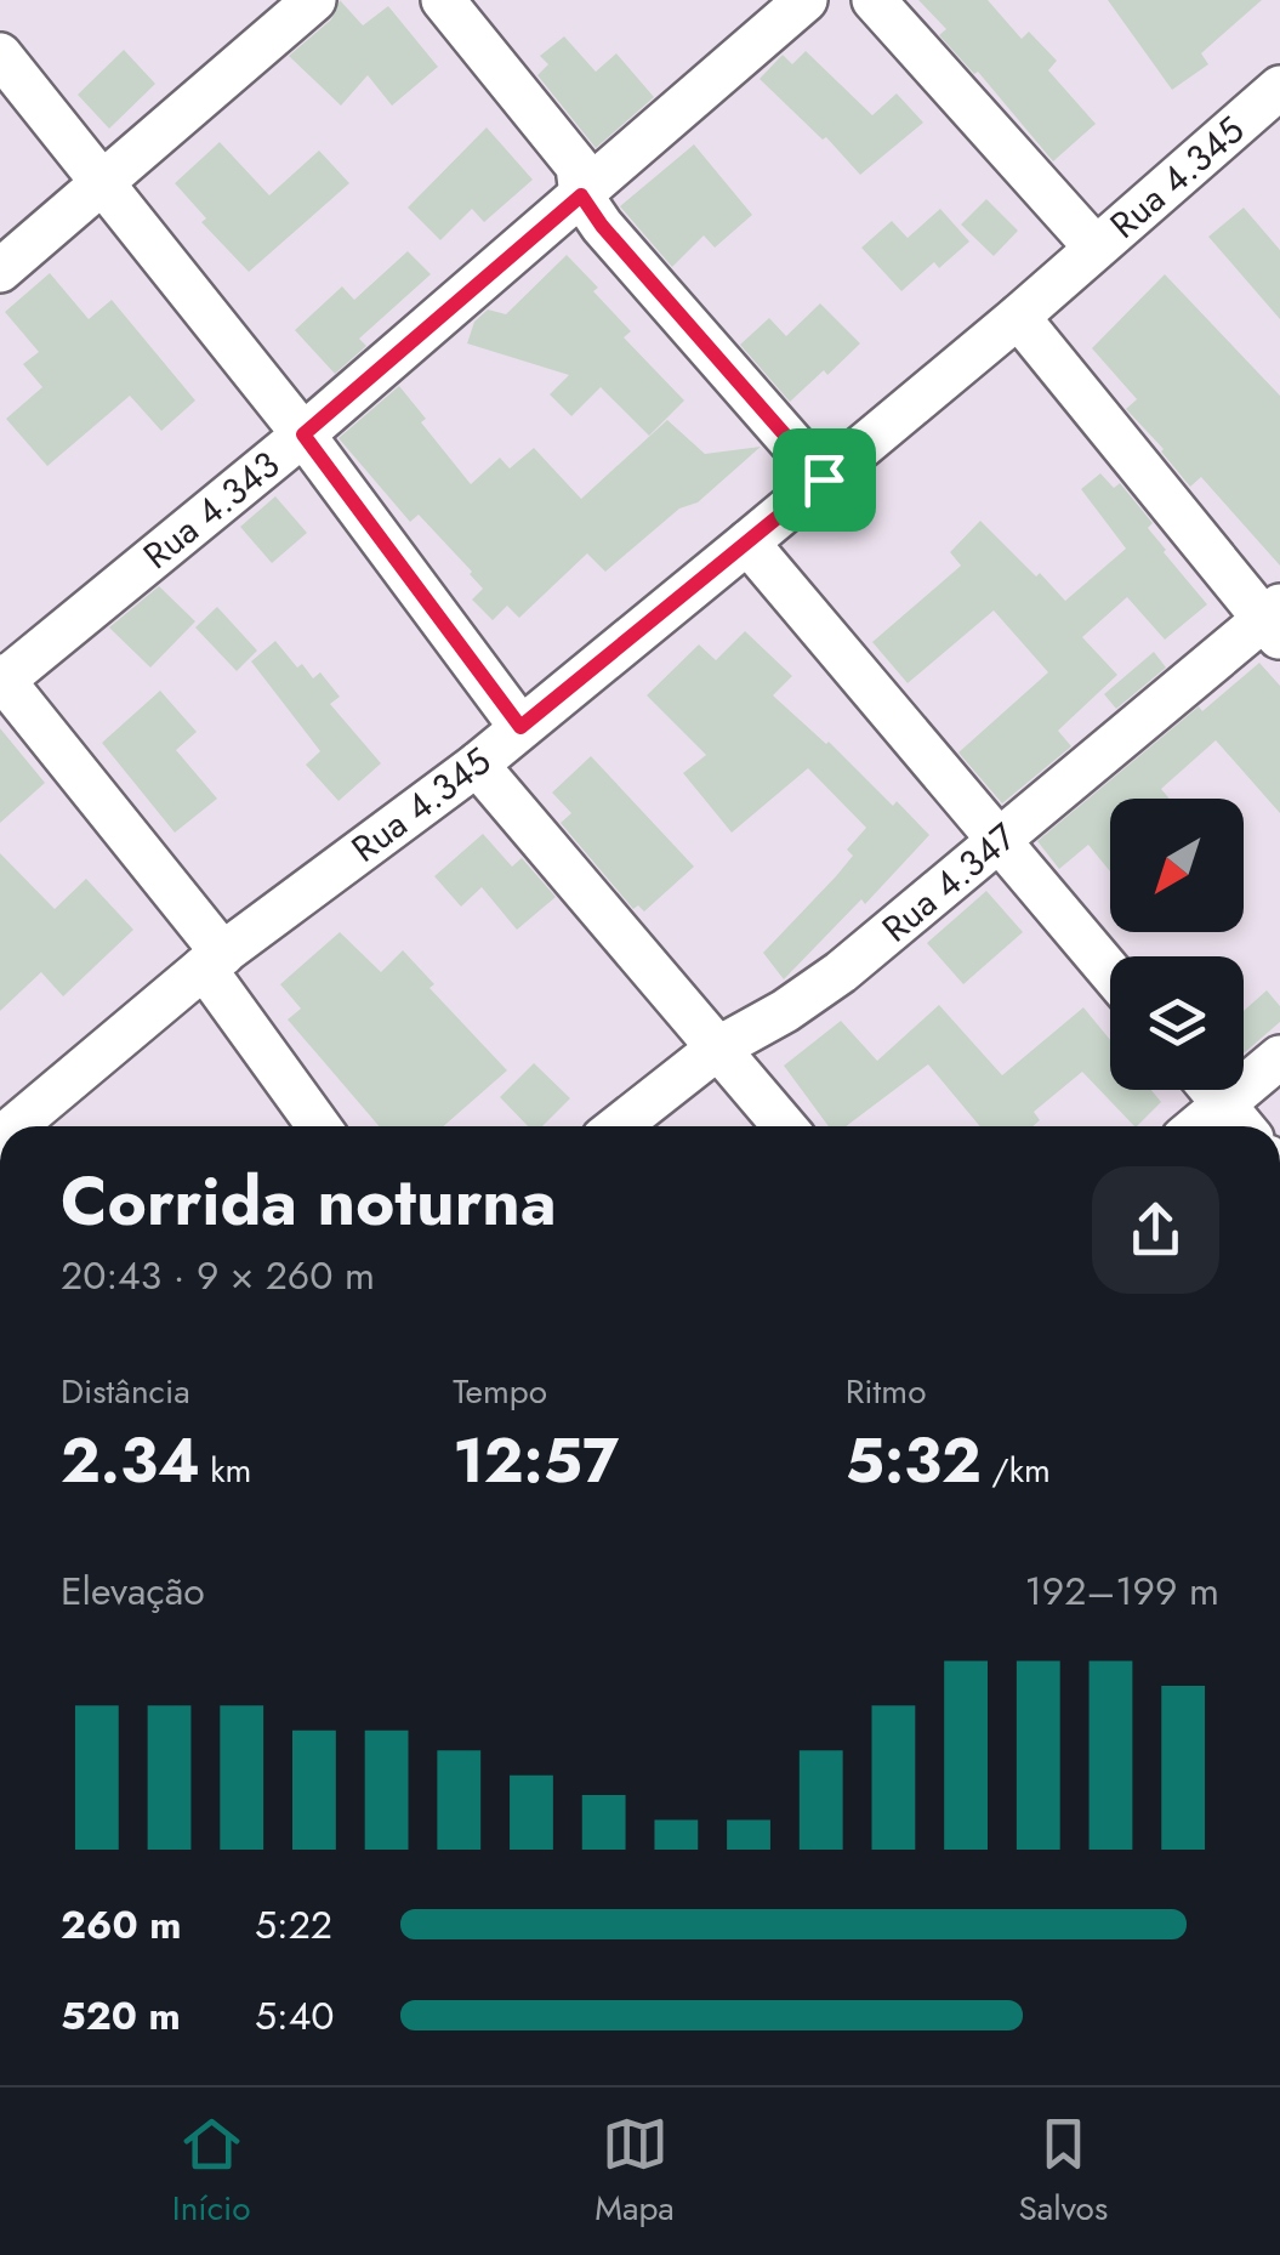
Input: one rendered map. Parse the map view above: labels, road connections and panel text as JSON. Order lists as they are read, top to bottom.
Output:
{
  "streets": {
    "street": ["Rua 4.345", "Rua 4.343", "Rua 4.347"]
  },
  "north": "bottom left",
  "page": {
    "heading": ["Corrida noturna", "20:43 · 9 × 260 m"],
    "stats": [
      ["Distância", "2.34 km"],
      ["Tempo", "12:57"],
      ["Ritmo", "5:32 /km"]
    ],
    "chart": ["Elevação", "192–199 m"],
    "list": [
      {
        "name": "260 m",
        "note": "5:22"
      },
      {
        "name": "520 m",
        "note": "5:40"
      }
    ],
    "tabs": ["Início", "Mapa", "Salvos"]
  }
}
